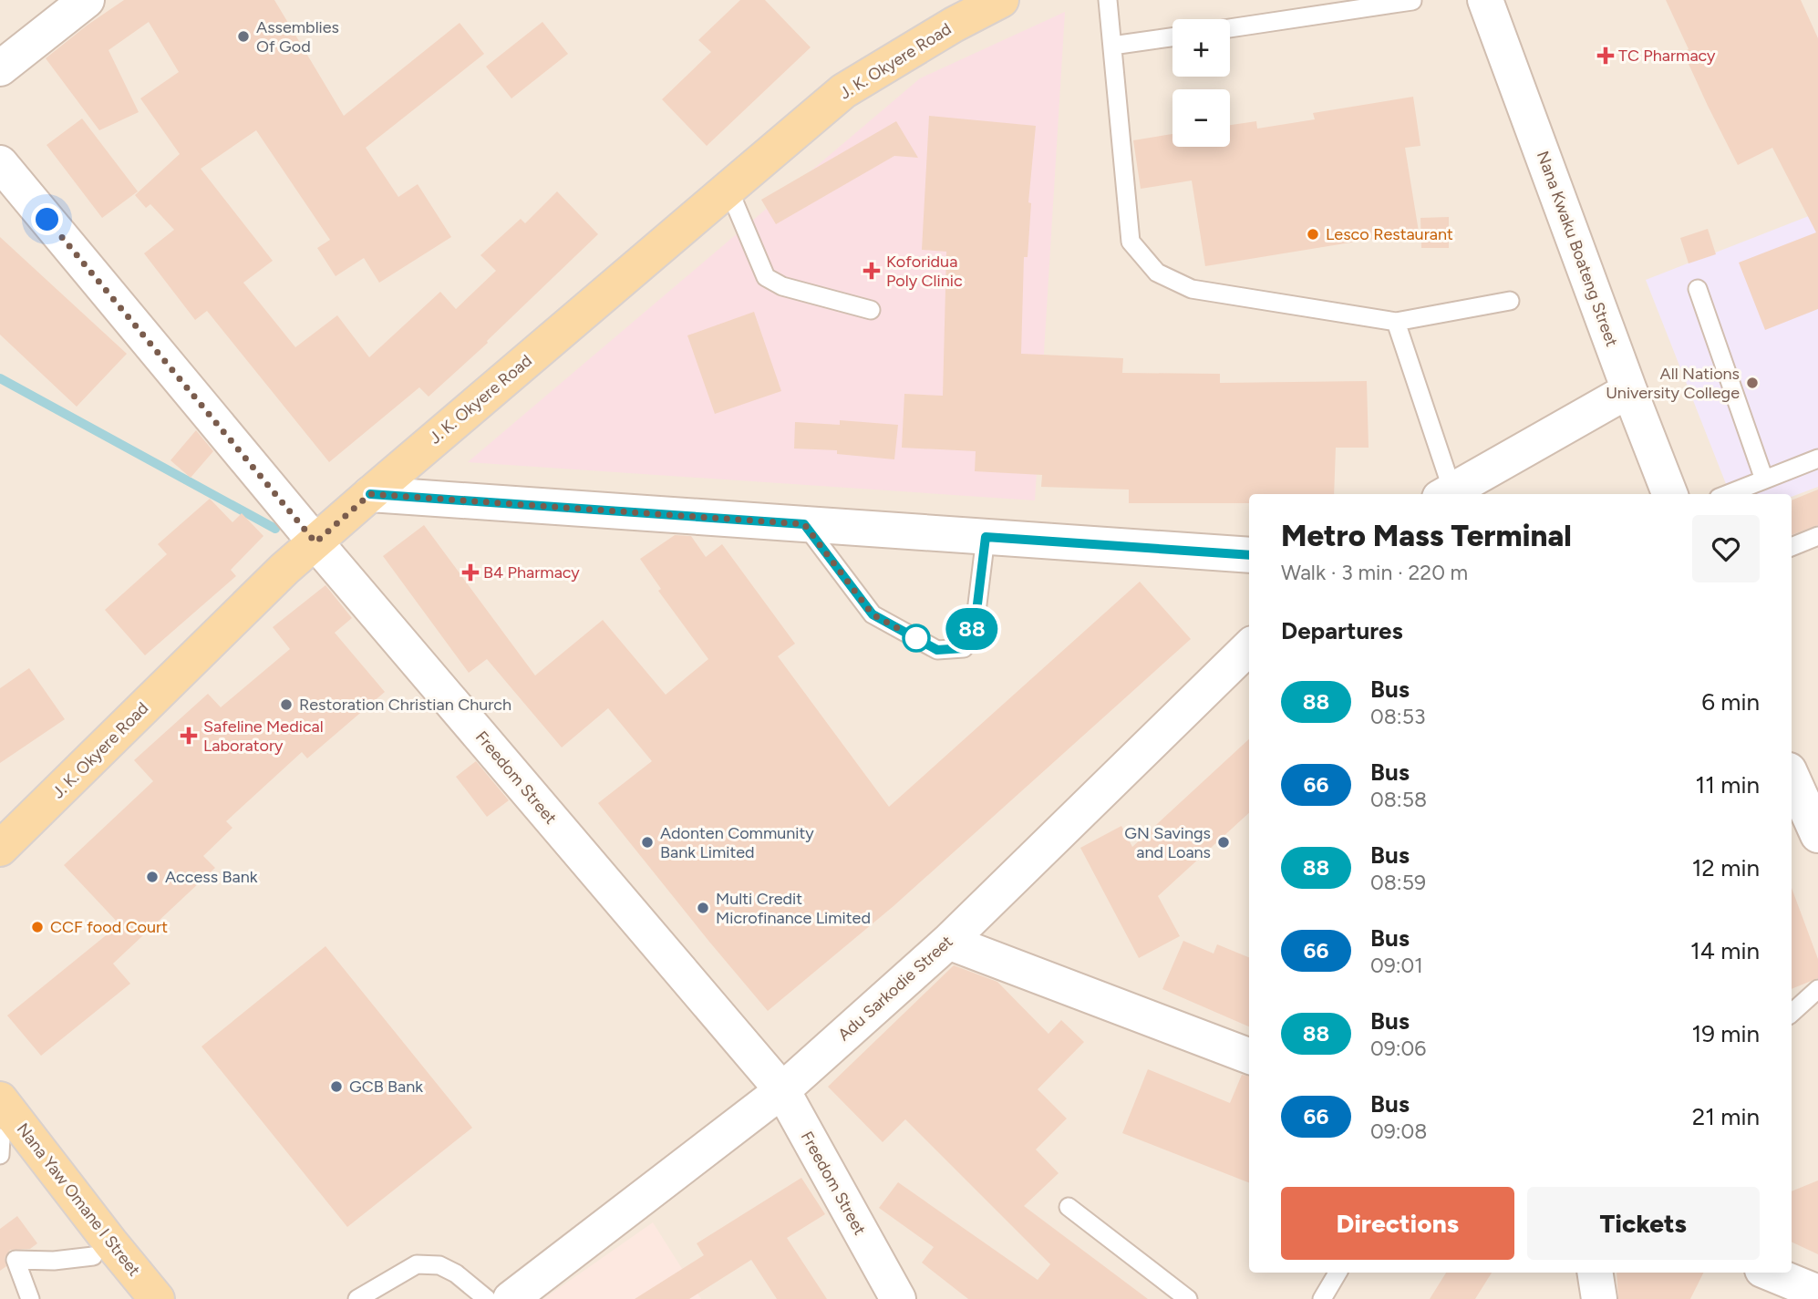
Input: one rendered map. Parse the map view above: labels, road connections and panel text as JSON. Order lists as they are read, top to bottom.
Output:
{
  "streets": {
    "main road": ["J. K. Okyere Road", "Nana Yaw Omane I Street"],
    "street": ["Nana Kwaku Boateng Street", "Freedom Street", "Adu Sarkodie Street"]
  },
  "crossings": [
    ["J. K. Okyere Road", "Freedom Street"],
    ["Freedom Street", "Adu Sarkodie Street"]
  ],
  "places": {
    "other": [
      "Assemblies Of God",
      "Lesco Restaurant",
      "All Nations University College",
      "Restoration Christian Church",
      "Adonten Community Bank Limited",
      "GN Savings and Loans",
      "Access Bank",
      "Multi Credit Microfinance Limited",
      "CCF food Court",
      "GCB Bank"
    ],
    "health": [
      "TC Pharmacy",
      "Koforidua Poly Clinic",
      "B4 Pharmacy",
      "Safeline Medical Laboratory"
    ]
  },
  "lines": ["bus line 88"],
  "page": {
    "on_map": "88",
    "map_buttons": ["+", "−"],
    "heading": [
      ["Metro Mass Terminal", "Walk · 3 min · 220 m"],
      "Departures"
    ],
    "list": [
      {
        "mark": "88",
        "name": "Bus",
        "note": "08:53",
        "value": "6 min"
      },
      {
        "mark": "66",
        "name": "Bus",
        "note": "08:58",
        "value": "11 min"
      },
      {
        "mark": "88",
        "name": "Bus",
        "note": "08:59",
        "value": "12 min"
      },
      {
        "mark": "66",
        "name": "Bus",
        "note": "09:01",
        "value": "14 min"
      },
      {
        "mark": "88",
        "name": "Bus",
        "note": "09:06",
        "value": "19 min"
      },
      {
        "mark": "66",
        "name": "Bus",
        "note": "09:08",
        "value": "21 min"
      }
    ],
    "buttons": ["Directions", "Tickets"]
  }
}
